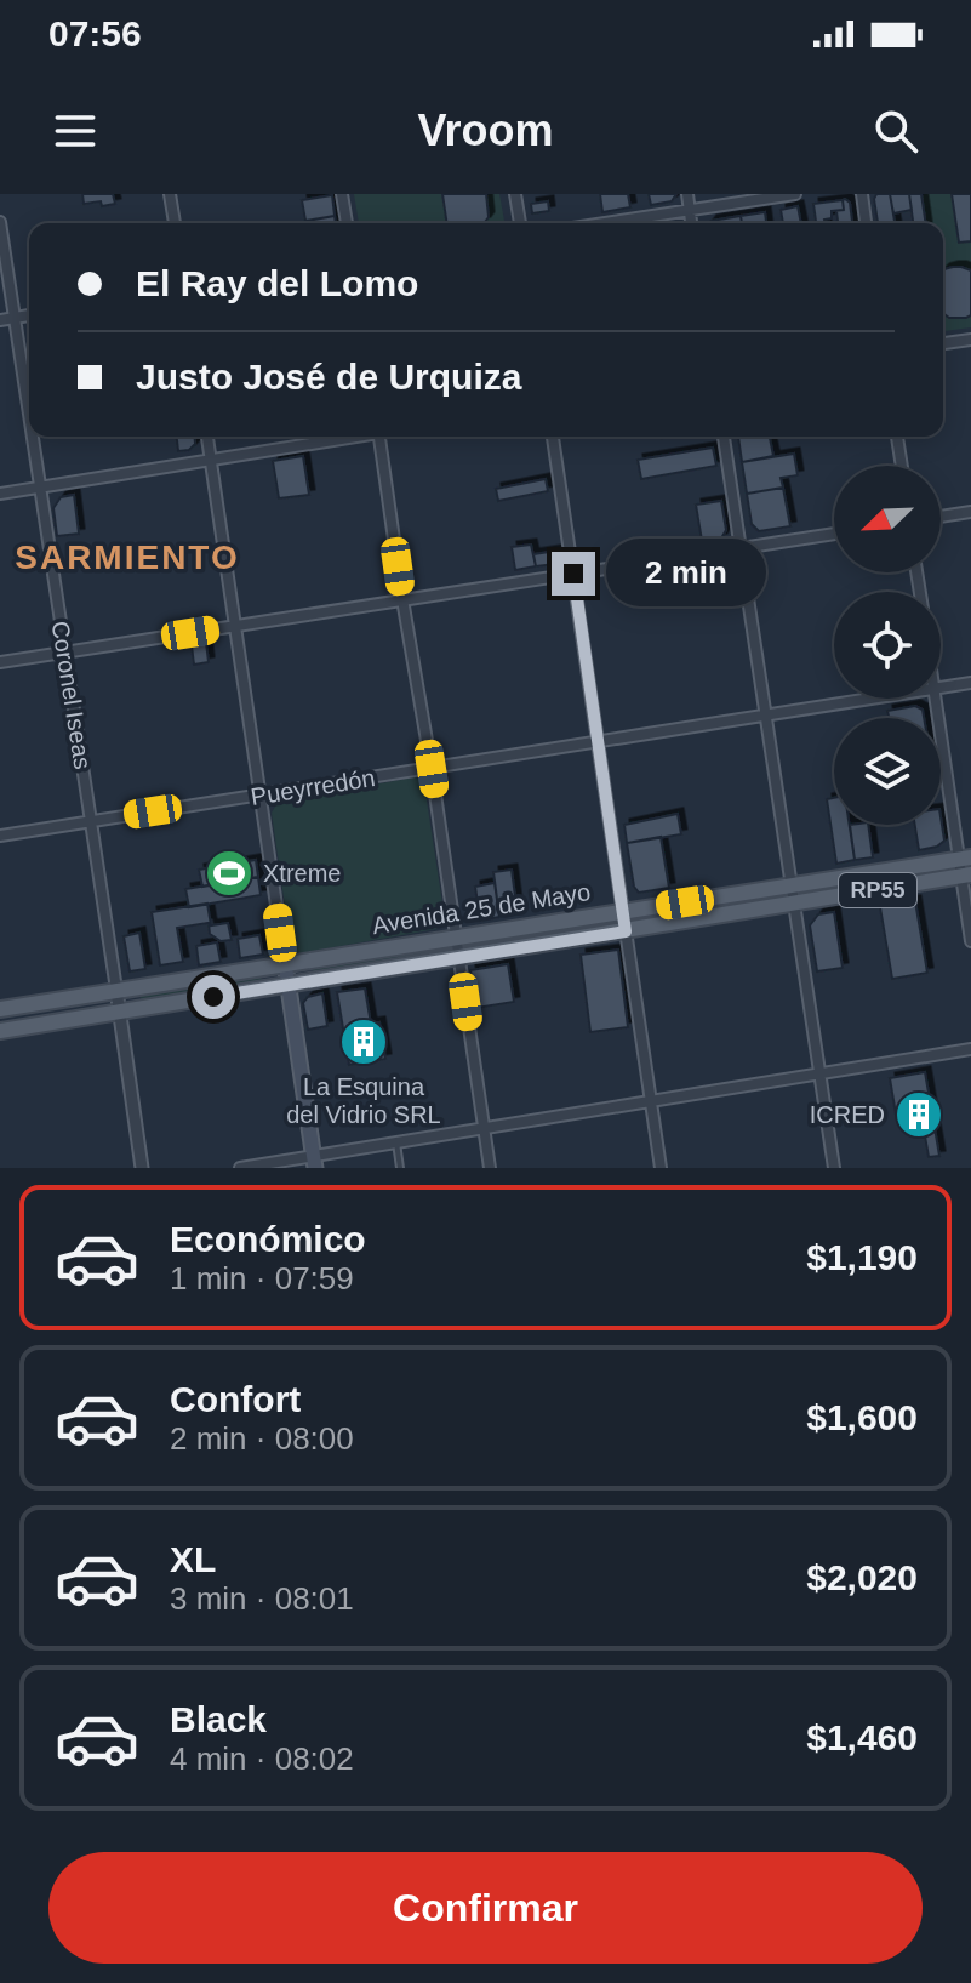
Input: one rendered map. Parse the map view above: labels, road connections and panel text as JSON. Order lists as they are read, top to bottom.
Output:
{
  "streets": {
    "main road": ["RP55", "Avenida 25 de Mayo"],
    "street": ["Coronel Iseas", "Pueyrredón"]
  },
  "crossings": [
    ["Coronel Iseas", "Pueyrredón"],
    ["Coronel Iseas", "Avenida 25 de Mayo"]
  ],
  "districts": ["SARMIENTO"],
  "places": {
    "sports": ["Xtreme"],
    "building": ["La Esquina del Vidrio SRL", "ICRED"]
  },
  "north": "bottom left",
  "page": {
    "status": "07:56",
    "header": "Vroom",
    "banner": ["El Ray del Lomo", "Justo José de Urquiza"],
    "bubble": "2 min",
    "list": [
      {
        "name": "Económico",
        "note": "1 min · 07:59",
        "value": "$1,190"
      },
      {
        "name": "Confort",
        "note": "2 min · 08:00",
        "value": "$1,600"
      },
      {
        "name": "XL",
        "note": "3 min · 08:01",
        "value": "$2,020"
      },
      {
        "name": "Black",
        "note": "4 min · 08:02",
        "value": "$1,460"
      }
    ],
    "buttons": "Confirmar"
  }
}
